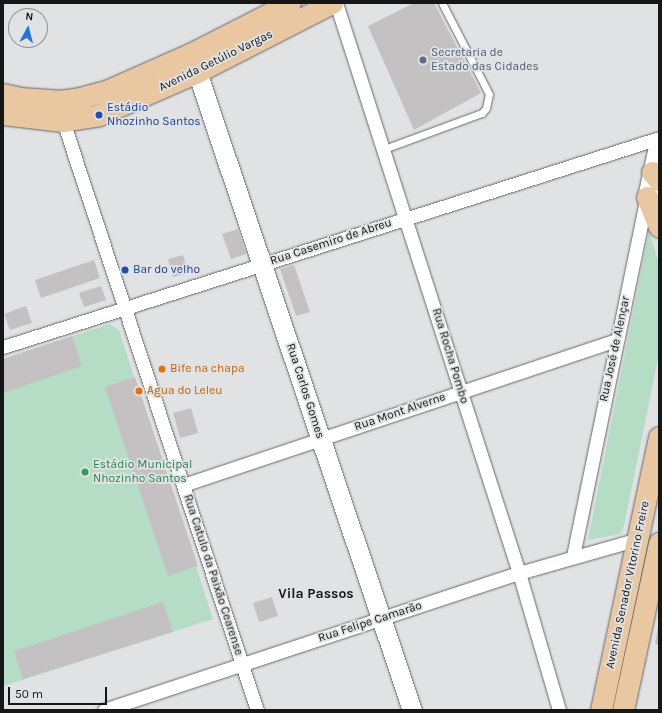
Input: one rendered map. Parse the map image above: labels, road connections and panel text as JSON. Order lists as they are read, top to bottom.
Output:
{
  "streets": {
    "main road": ["Avenida Getúlio Vargas", "Avenida Senador Vitorino Freire"],
    "street": [
      "Rua Casemiro de Abreu",
      "Rua José de Alençar",
      "Rua Rocha Pombo",
      "Rua Carlos Gomes",
      "Rua Mont Alverne",
      "Rua Catulo da Paixão Cearense",
      "Rua Felipe Camarão"
    ]
  },
  "crossings": [
    ["Avenida Getúlio Vargas", "Rua Carlos Gomes"],
    ["Avenida Getúlio Vargas", "Rua Catulo da Paixão Cearense"],
    ["Rua Casemiro de Abreu", "Rua Rocha Pombo"],
    ["Rua Casemiro de Abreu", "Rua Carlos Gomes"],
    ["Rua Casemiro de Abreu", "Rua Catulo da Paixão Cearense"],
    ["Rua José de Alençar", "Rua Mont Alverne"],
    ["Rua José de Alençar", "Rua Felipe Camarão"],
    ["Rua Rocha Pombo", "Rua Mont Alverne"],
    ["Rua Rocha Pombo", "Rua Felipe Camarão"],
    ["Rua Carlos Gomes", "Rua Mont Alverne"],
    ["Rua Carlos Gomes", "Rua Felipe Camarão"],
    ["Rua Mont Alverne", "Rua Catulo da Paixão Cearense"],
    ["Rua Catulo da Paixão Cearense", "Rua Felipe Camarão"],
    ["Avenida Senador Vitorino Freire", "Rua Felipe Camarão"]
  ],
  "districts": ["Vila Passos"],
  "places": [
    "Secretaria de Estado das Cidades",
    "Estádio Nhozinho Santos",
    "Bar do velho",
    "Bife na chapa",
    "Agua do Leleu",
    "Estádio Municipal Nhozinho Santos"
  ],
  "scale_bar": "50 m",
  "north": "top"
}
